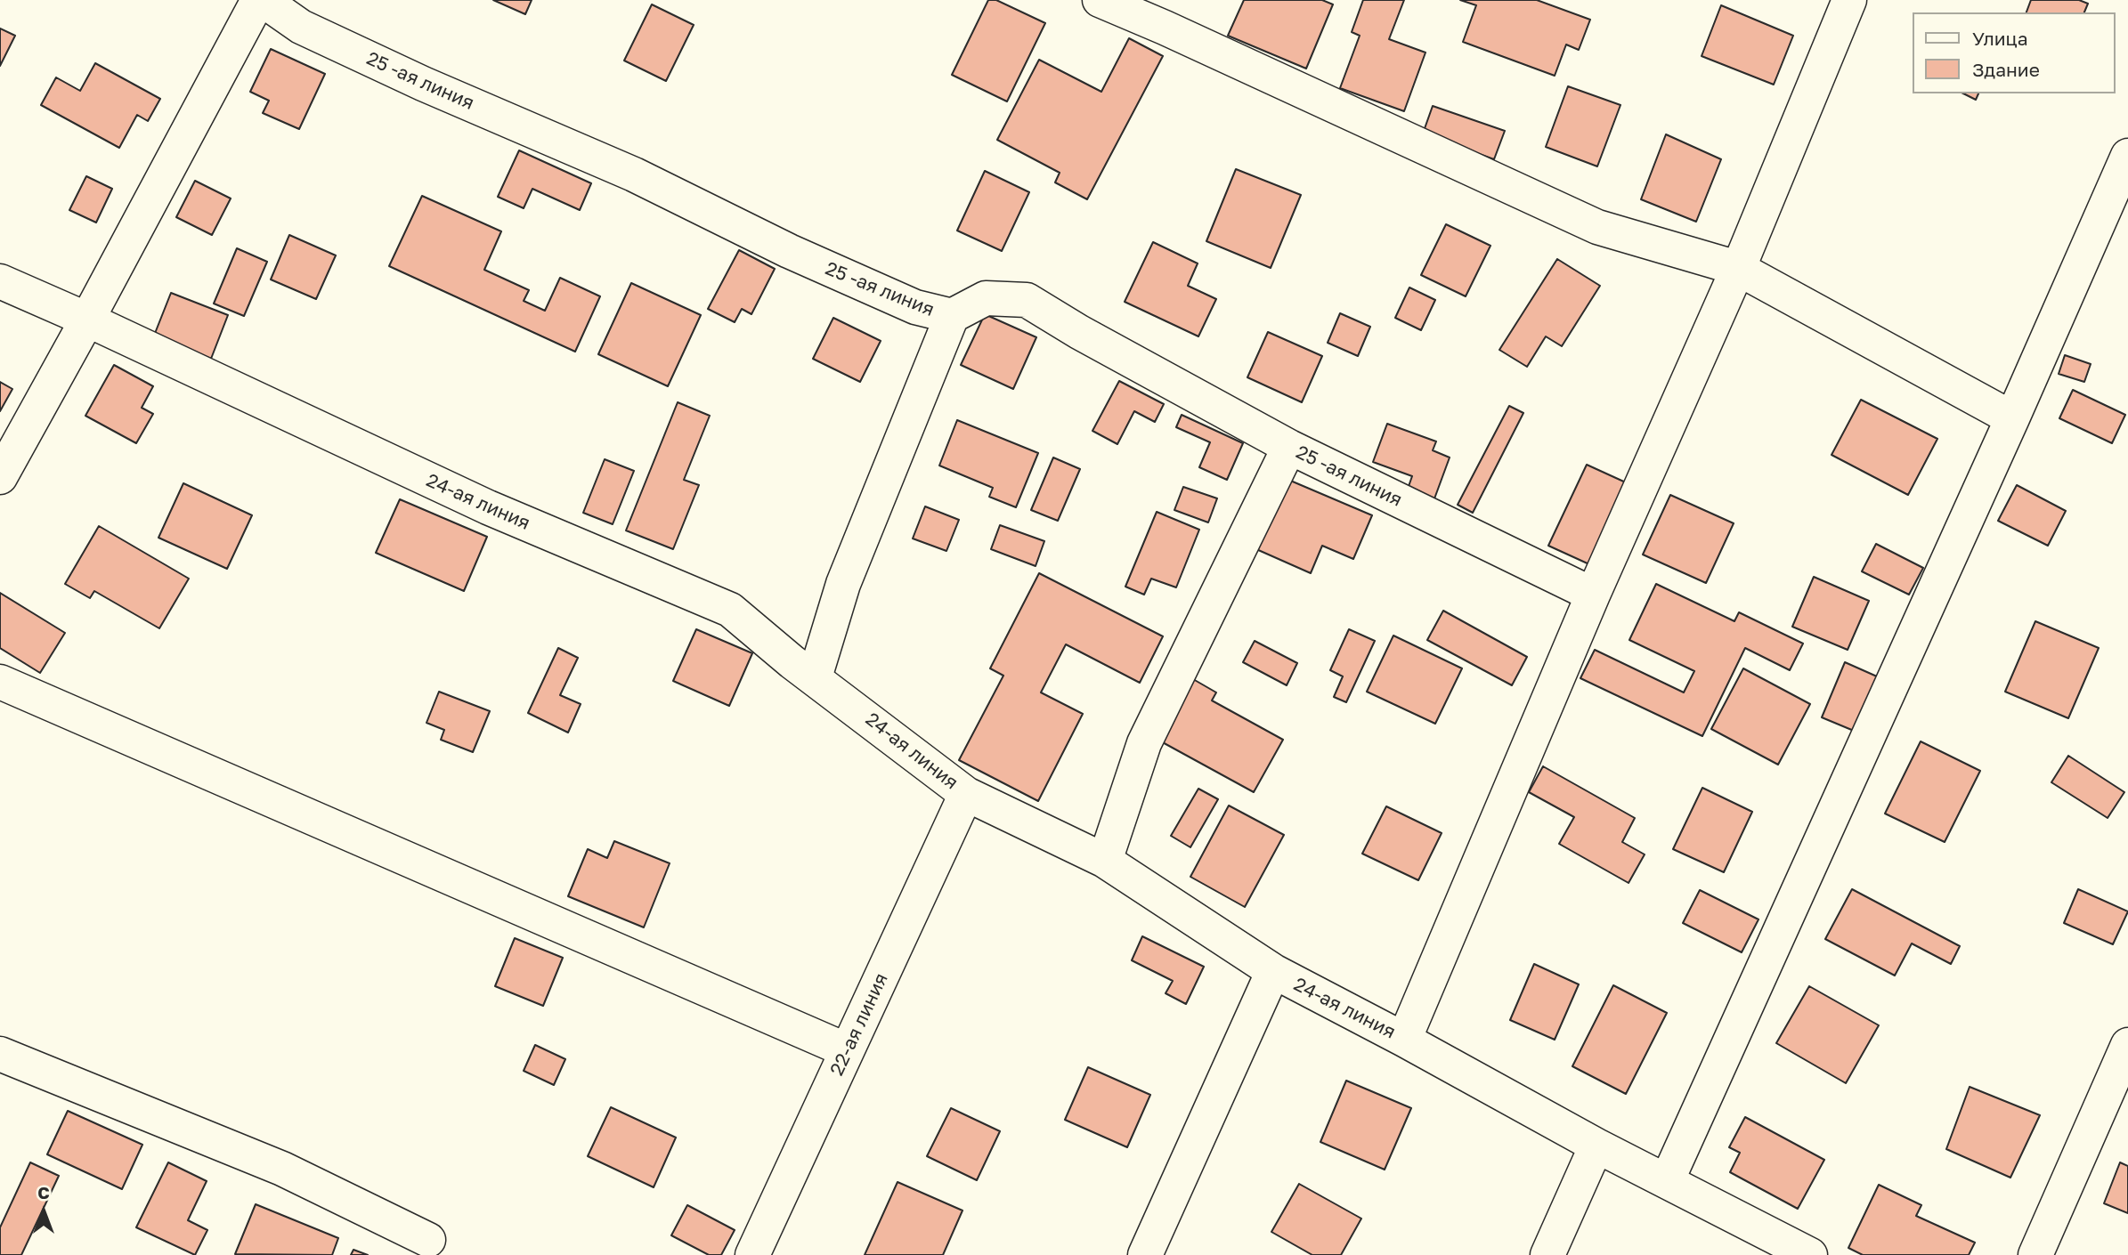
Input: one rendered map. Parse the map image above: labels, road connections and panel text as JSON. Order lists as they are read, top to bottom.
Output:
{
  "streets": {
    "street": ["25 -ая линия", "24-ая линия", "22-ая линия"]
  },
  "crossings": [
    ["24-ая линия", "22-ая линия"]
  ],
  "legend": ["Улица", "Здание"],
  "north": "top"
}
